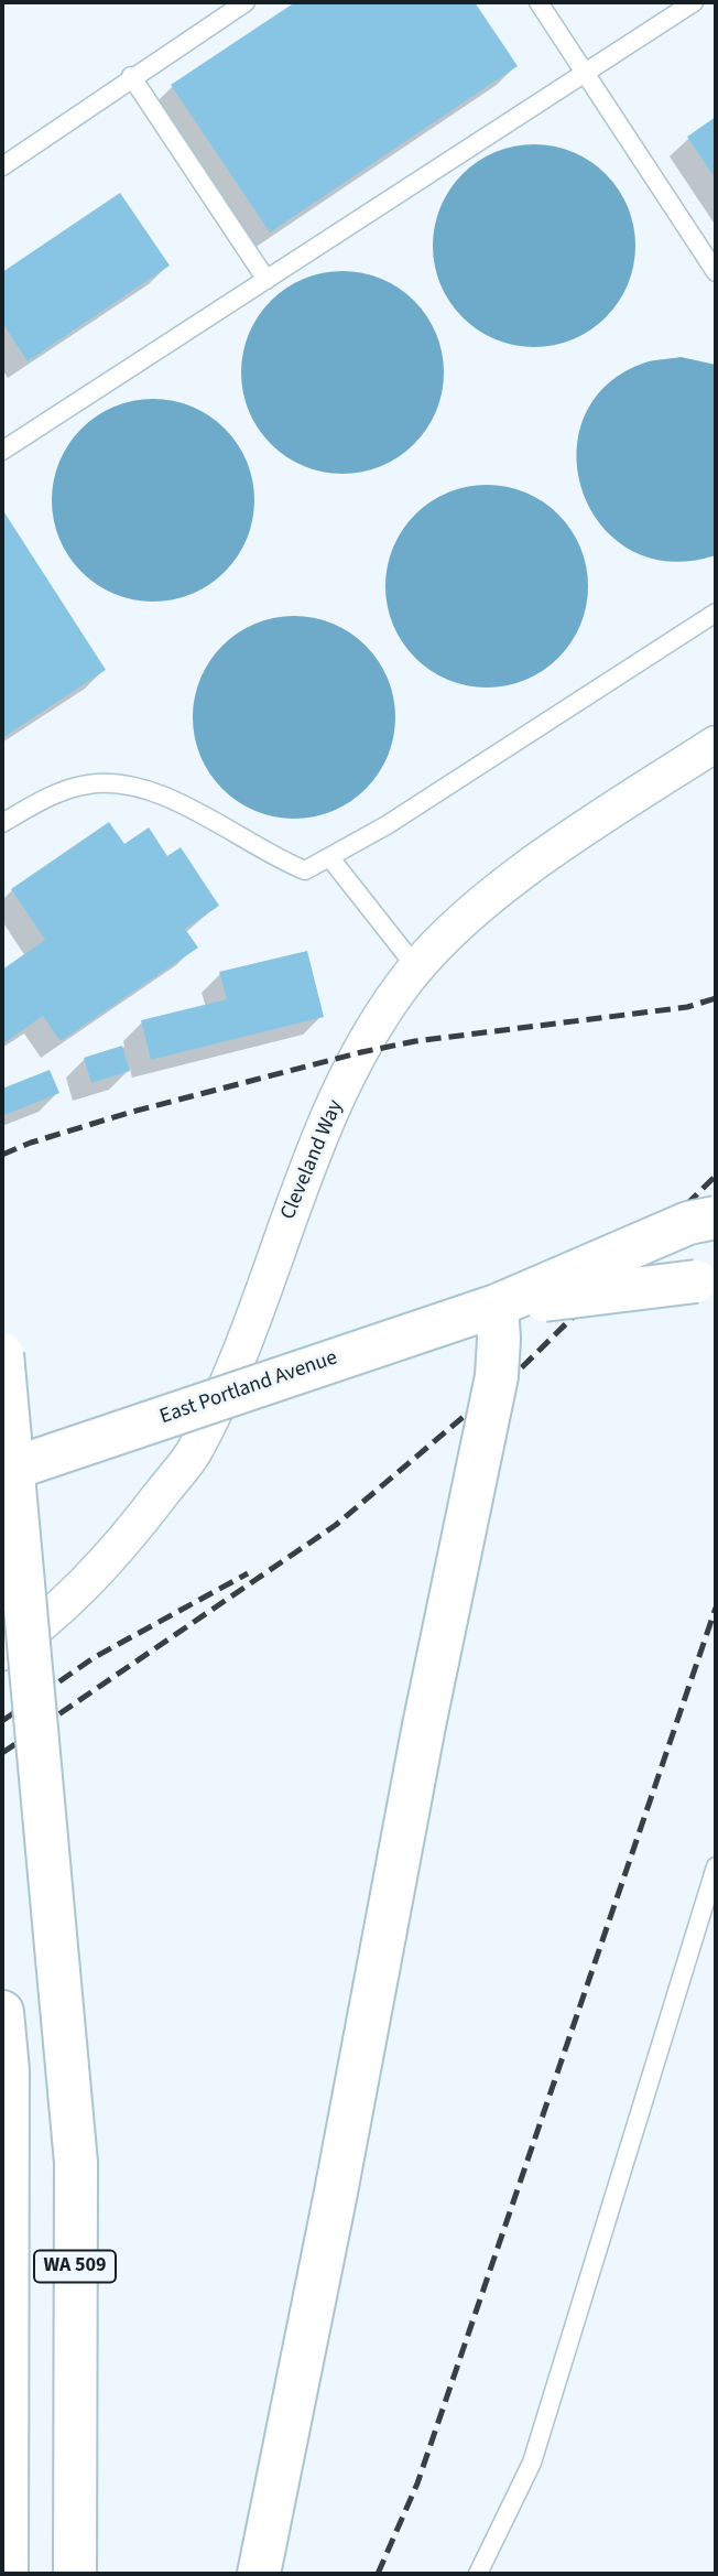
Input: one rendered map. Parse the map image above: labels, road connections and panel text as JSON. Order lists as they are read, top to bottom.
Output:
{
  "streets": {
    "main road": ["East Portland Avenue", "WA 509"],
    "street": ["Cleveland Way"]
  }
}
